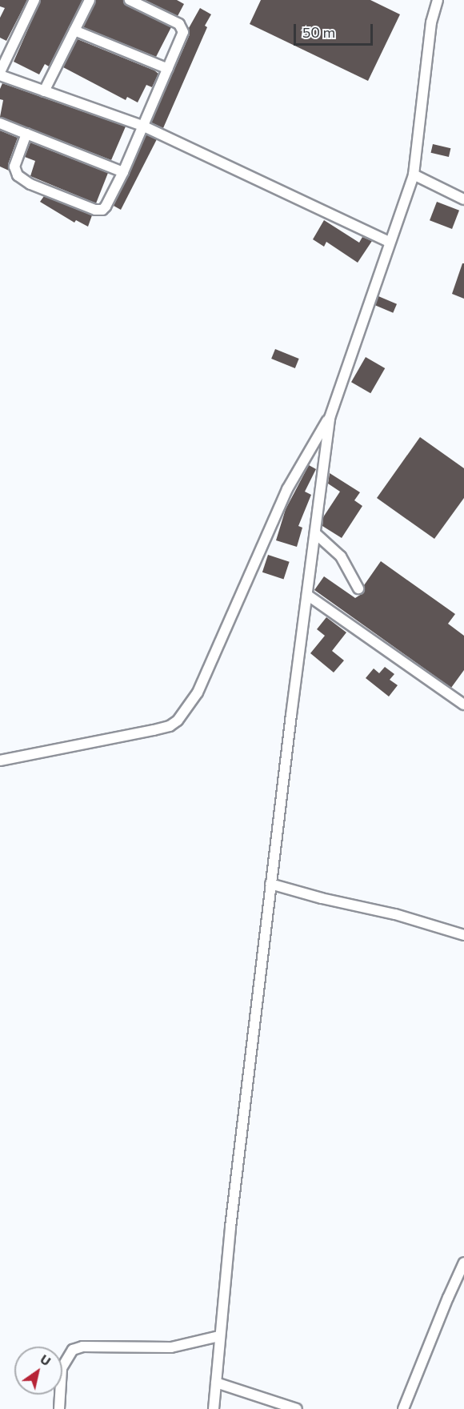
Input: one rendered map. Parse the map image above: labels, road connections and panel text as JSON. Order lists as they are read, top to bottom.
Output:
{
  "scale_bar": "50 m",
  "north": "top right"
}
